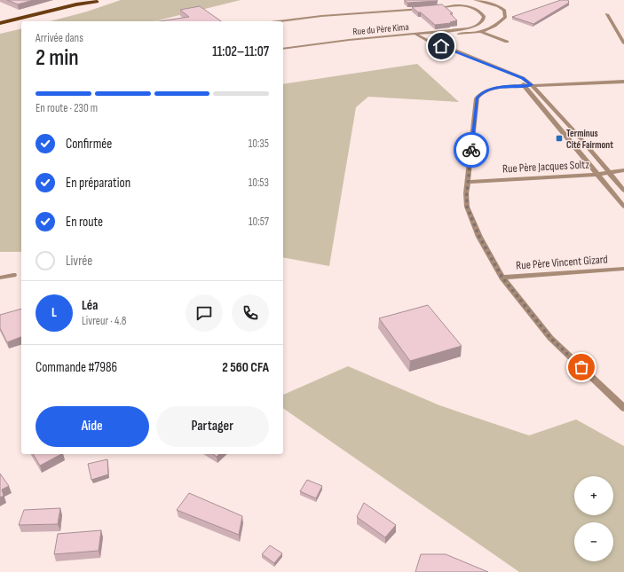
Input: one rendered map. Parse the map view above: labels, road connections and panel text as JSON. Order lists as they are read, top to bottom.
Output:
{
  "streets": {
    "street": ["Rue du Père Kima", "Rue Père Jacques Soltz", "Rue Père Vincent Gizard"]
  },
  "places": {
    "transit": ["Terminus Cité Fairmont"]
  },
  "page": {
    "heading": ["2 min", "Arrivée dans", "11:02–11:07"],
    "panel": [
      "Léa",
      "Livreur · 4.8",
      "Commande #7986",
      "2 560 CFA"
    ],
    "bar": "En route · 230 m",
    "list": [
      ["Confirmée", "10:35"],
      ["En préparation", "10:53"],
      ["En route", "10:57"],
      "Livrée"
    ],
    "round": "L",
    "buttons": ["Aide", "Partager"],
    "map_buttons": ["+", "−"]
  }
}
